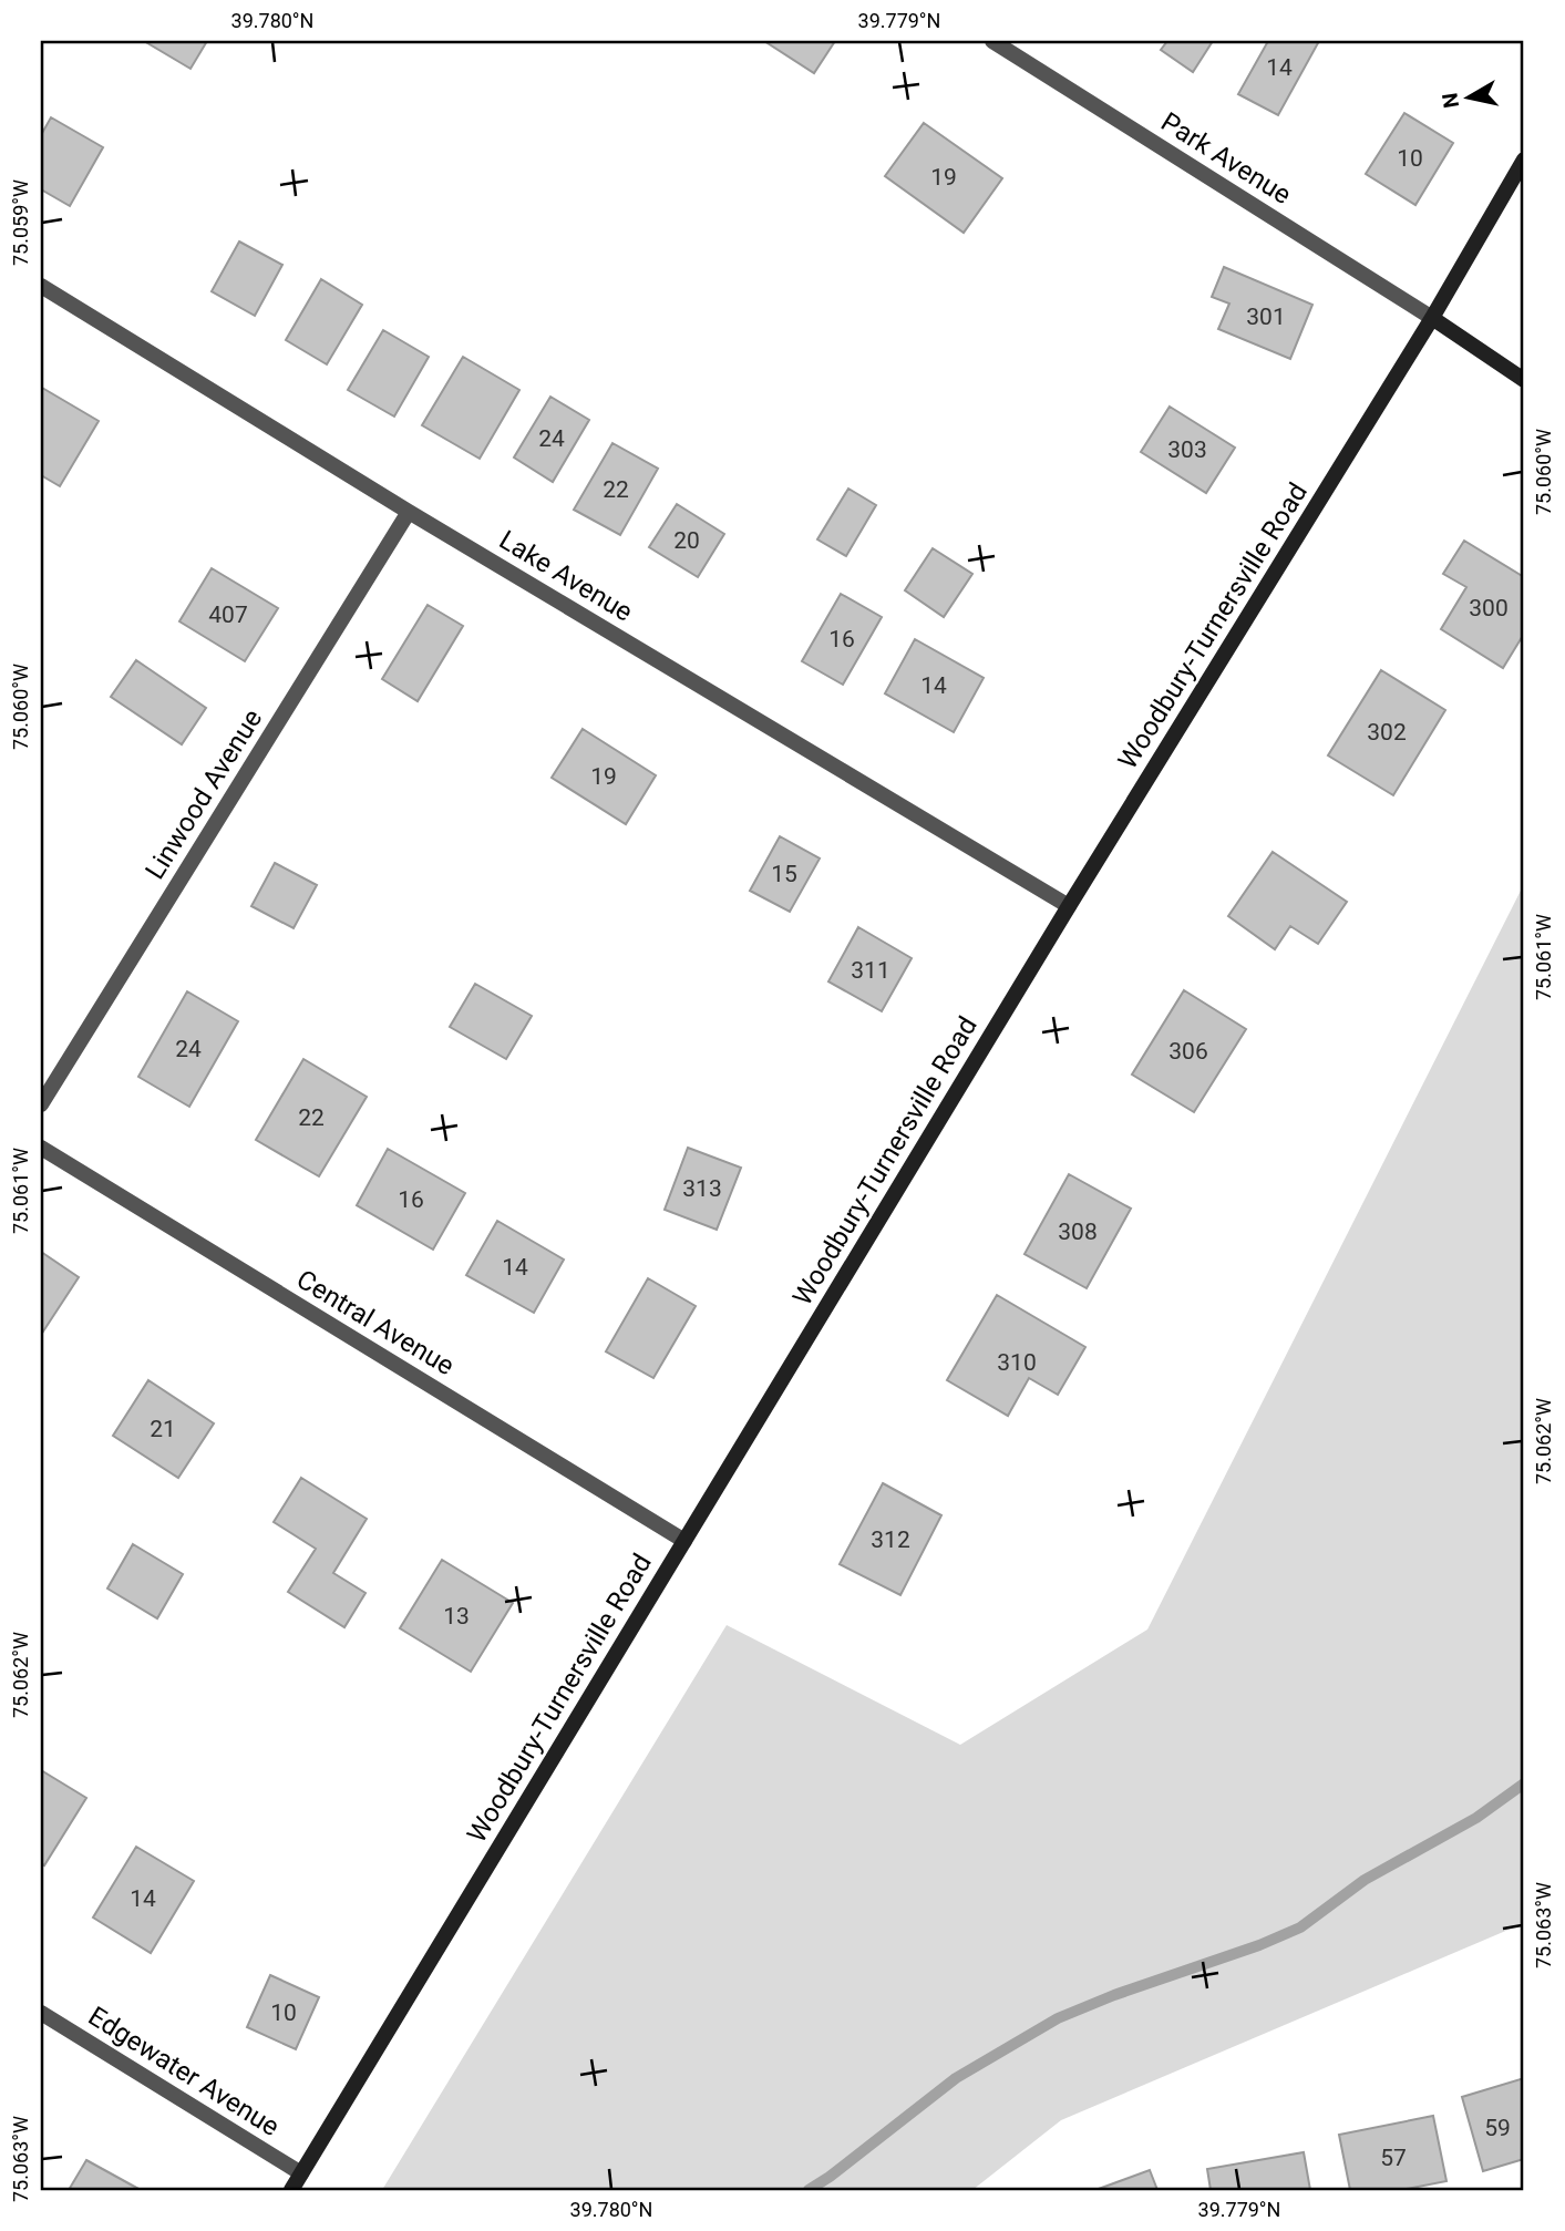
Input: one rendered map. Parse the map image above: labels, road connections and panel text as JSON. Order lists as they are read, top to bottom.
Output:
{
  "streets": {
    "main road": ["Woodbury-Turnersville Road"],
    "street": [
      "Park Avenue",
      "Lake Avenue",
      "Linwood Avenue",
      "Central Avenue",
      "Edgewater Avenue"
    ]
  },
  "crossings": [
    ["Park Avenue", "Woodbury-Turnersville Road"],
    ["Lake Avenue", "Woodbury-Turnersville Road"],
    ["Lake Avenue", "Linwood Avenue"],
    ["Woodbury-Turnersville Road", "Central Avenue"],
    ["Woodbury-Turnersville Road", "Edgewater Avenue"]
  ],
  "house_numbers": [
    "14",
    "10",
    "19",
    "301",
    "24",
    "303",
    "22",
    "20",
    "300",
    "407",
    "16",
    "14",
    "302",
    "19",
    "15",
    "311",
    "24",
    "306",
    "22",
    "313",
    "16",
    "308",
    "14",
    "310",
    "21",
    "312",
    "13",
    "14",
    "10",
    "59",
    "57"
  ],
  "north": "left",
  "coordinates": [
    "39.780°N",
    "39.779°N",
    "75.059°W",
    "75.060°W",
    "75.061°W",
    "75.062°W",
    "75.063°W"
  ]
}
